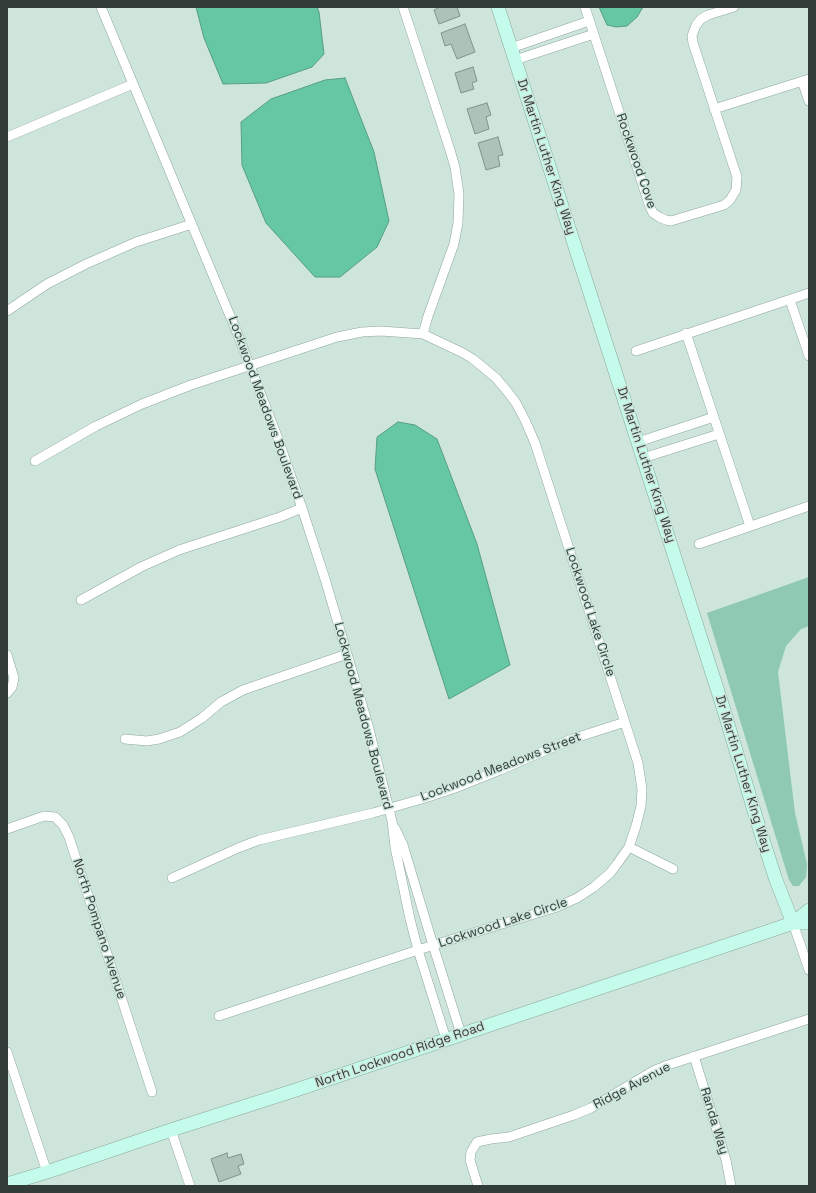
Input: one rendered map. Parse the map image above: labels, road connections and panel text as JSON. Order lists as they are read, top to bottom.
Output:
{
  "streets": {
    "street": [
      "Dr Martin Luther King Way",
      "Rockwood Cove",
      "Lockwood Meadows Boulevard",
      "Lockwood Lake Circle",
      "Lockwood Meadows Street",
      "North Pompano Avenue",
      "North Lockwood Ridge Road",
      "Ridge Avenue",
      "Randa Way"
    ]
  },
  "crossings": [
    ["Dr Martin Luther King Way", "North Lockwood Ridge Road"],
    ["Lockwood Meadows Boulevard", "Lockwood Lake Circle"],
    ["Lockwood Meadows Boulevard", "Lockwood Meadows Street"],
    ["Lockwood Meadows Boulevard", "North Lockwood Ridge Road"],
    ["Lockwood Lake Circle", "Lockwood Meadows Street"],
    ["Ridge Avenue", "Randa Way"]
  ]
}
